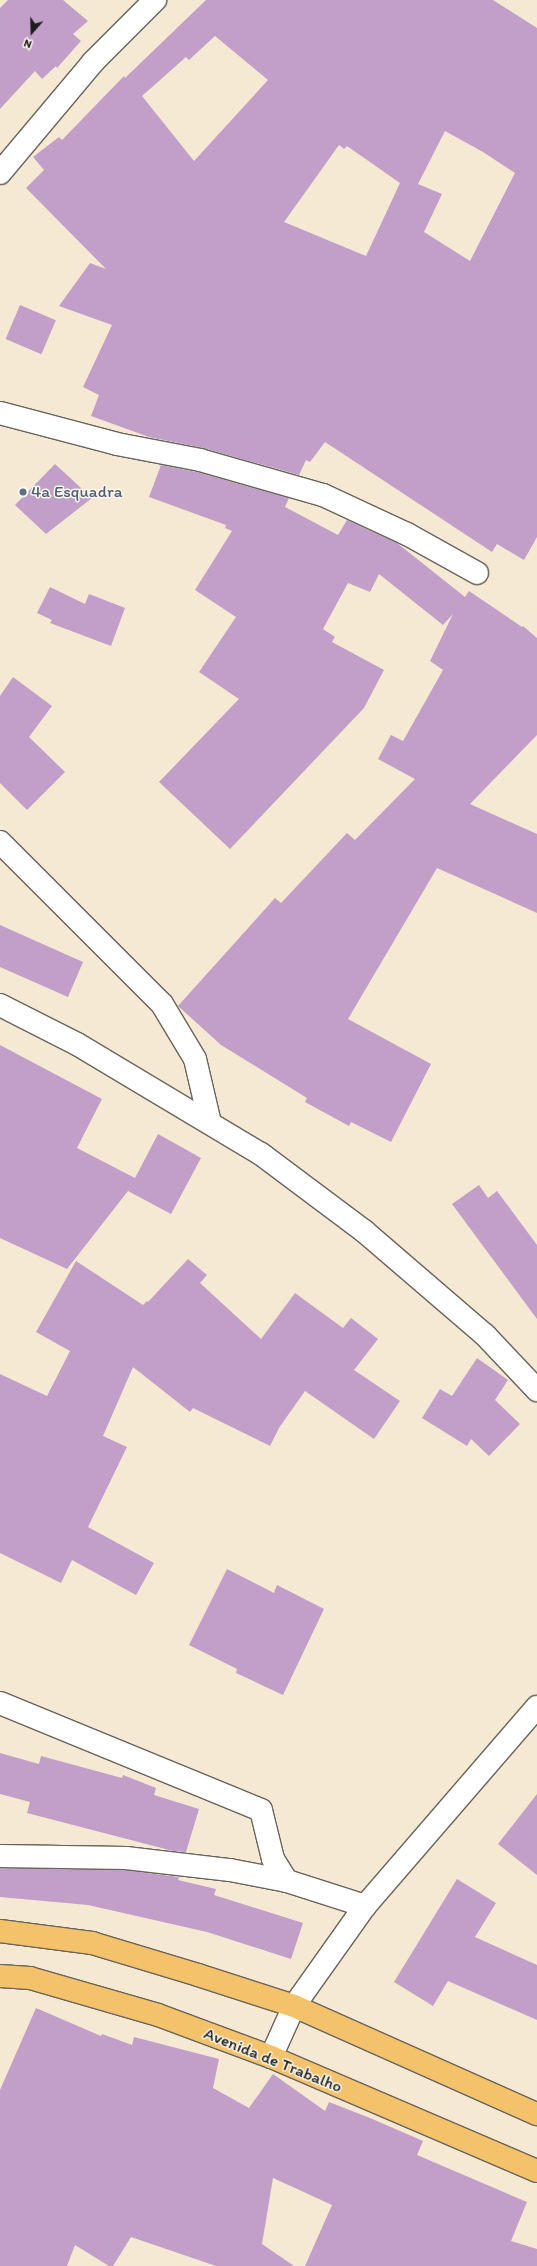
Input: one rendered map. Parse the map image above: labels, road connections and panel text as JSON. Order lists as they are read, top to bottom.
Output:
{
  "streets": {
    "highway": ["Avenida de Trabalho"]
  },
  "places": ["4a Esquadra"],
  "north": "bottom"
}
